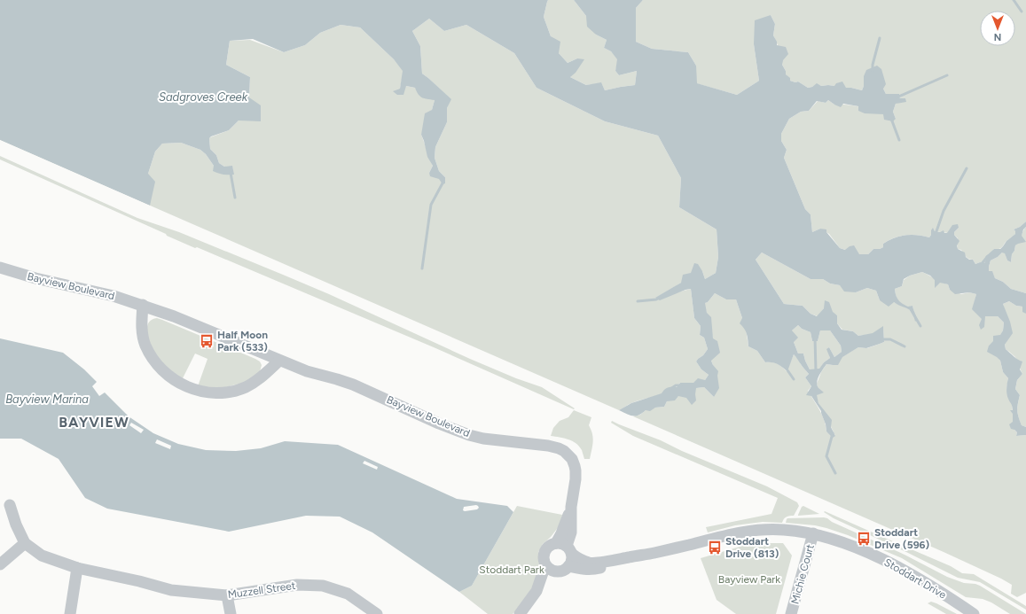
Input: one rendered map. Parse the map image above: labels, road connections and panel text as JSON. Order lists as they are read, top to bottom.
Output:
{
  "streets": {
    "street": [
      "Bayview Boulevard",
      "Michie Court",
      "Stoddart Drive",
      "Muzzell Street"
    ]
  },
  "crossings": [
    ["Bayview Boulevard", "Stoddart Drive"],
    ["Michie Court", "Stoddart Drive"]
  ],
  "districts": ["BAYVIEW"],
  "water": ["Sadgroves Creek", "Bayview Marina"],
  "parks": ["Stoddart Park", "Bayview Park"],
  "places": {
    "bus stop": ["Half Moon Park (533)", "Stoddart Drive (596)", "Stoddart Drive (813)"]
  },
  "north": "bottom"
}
